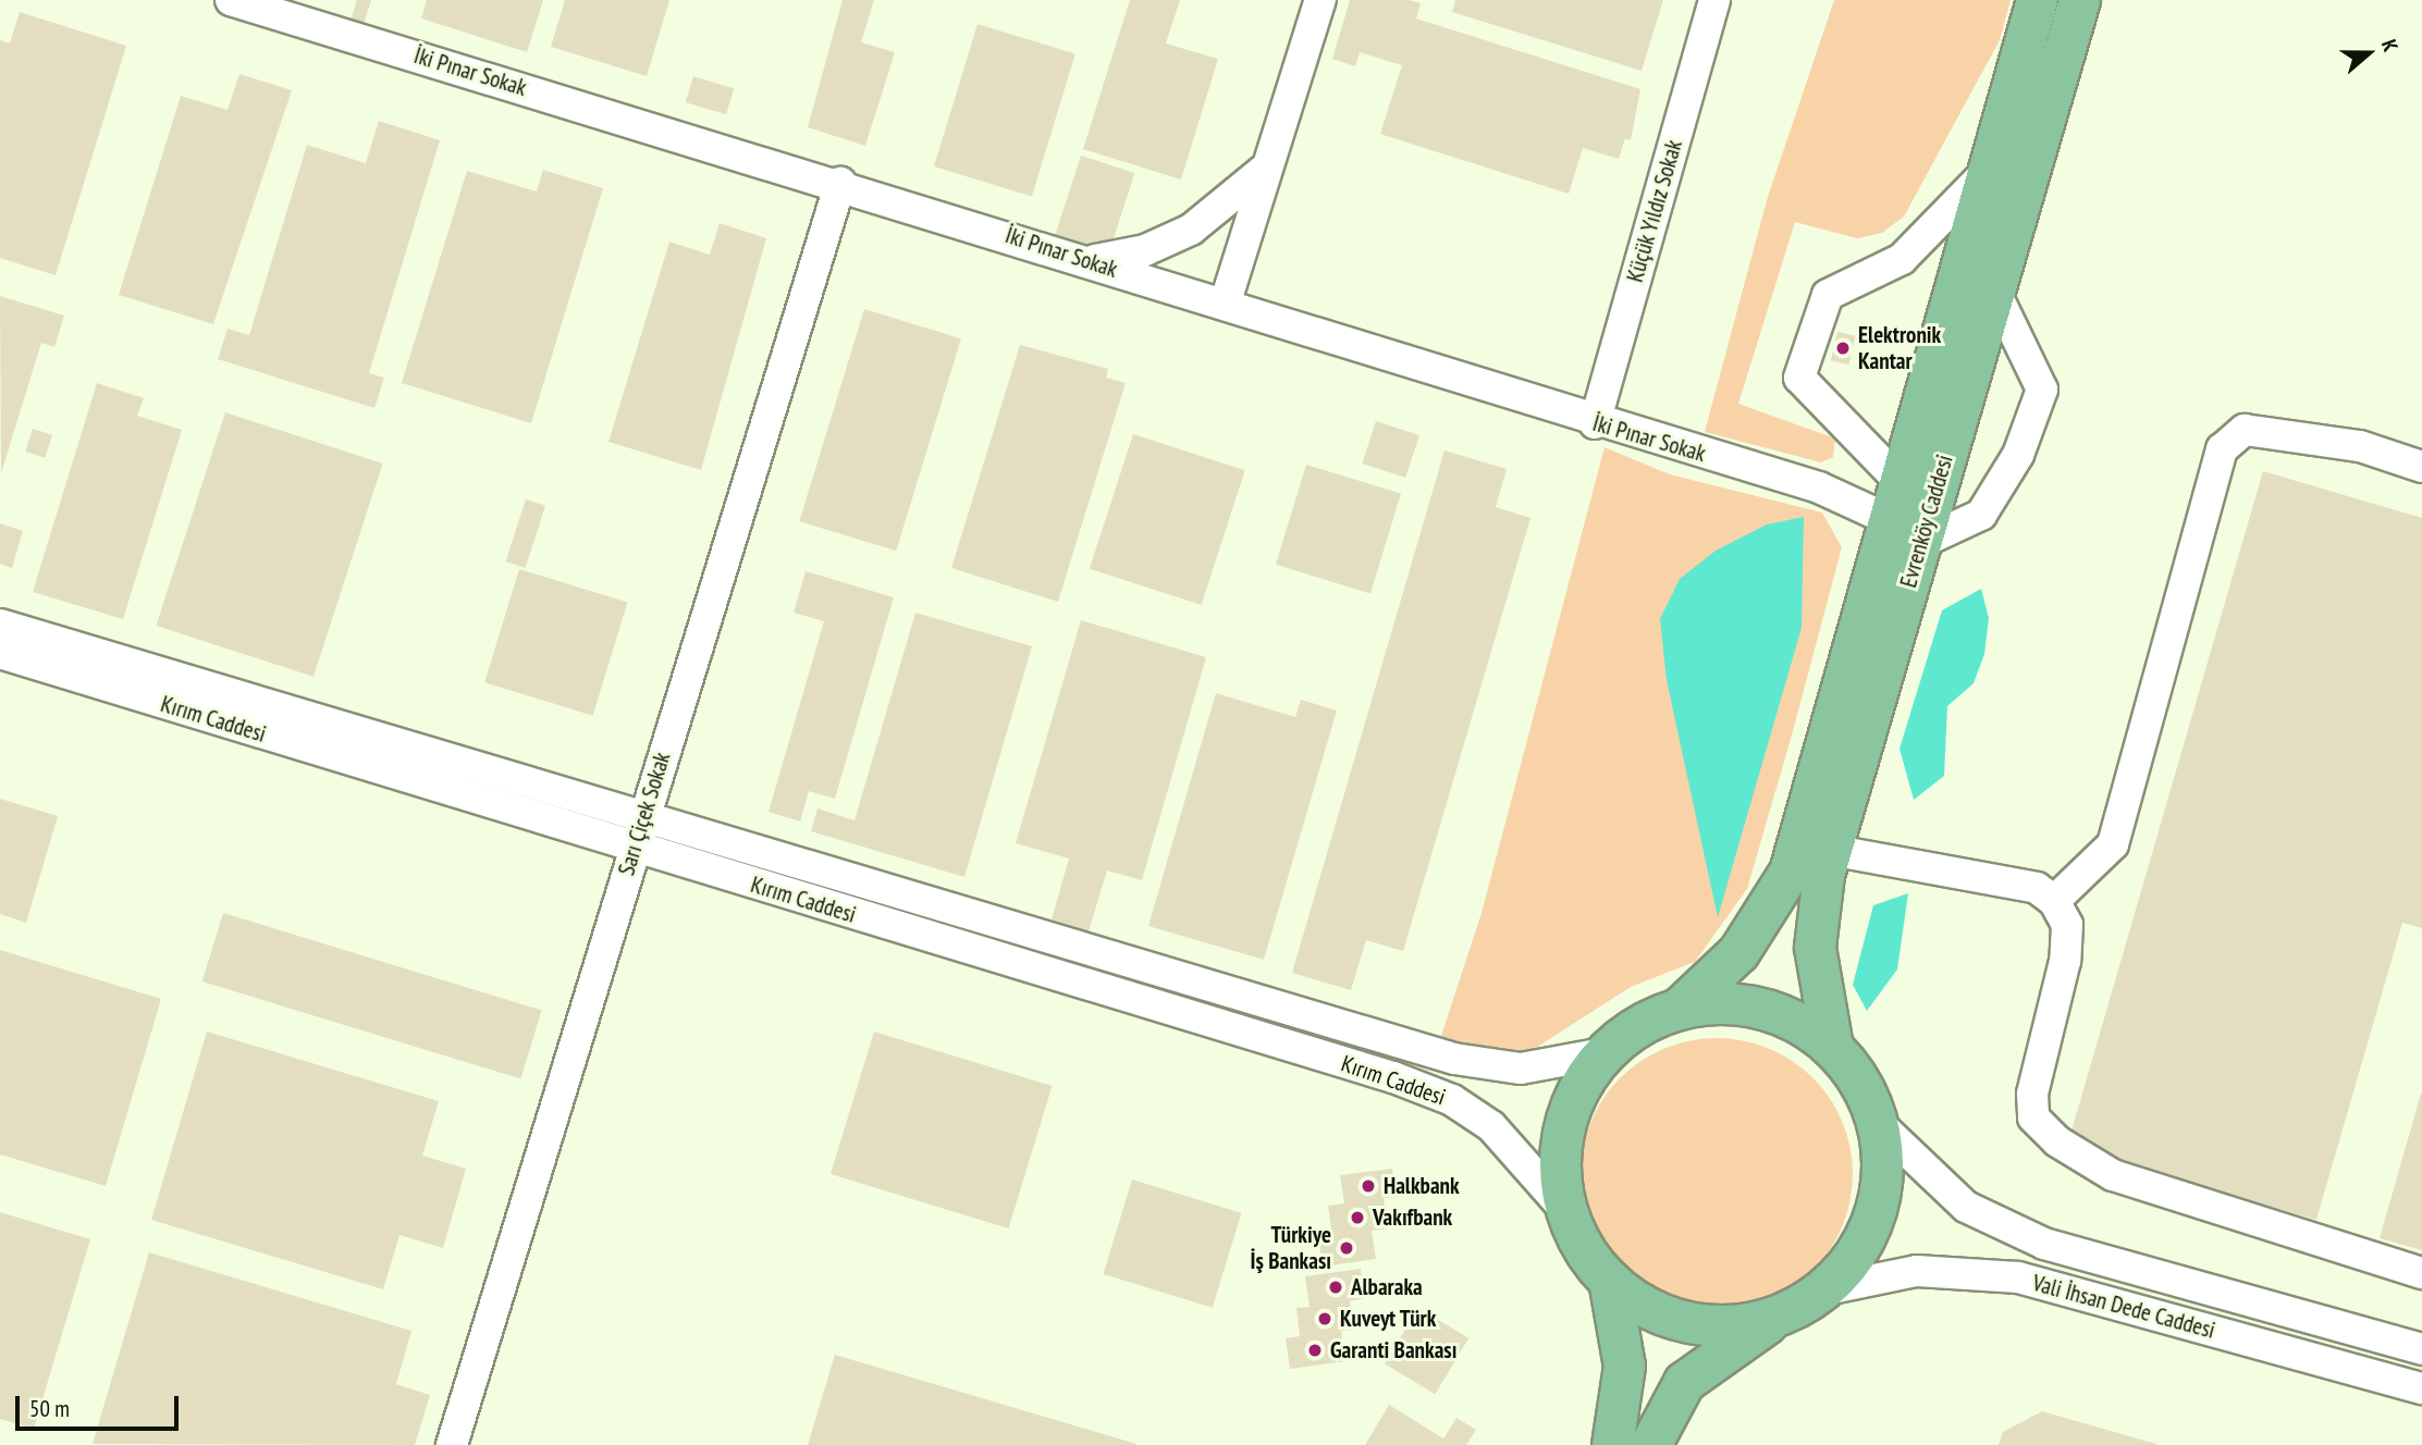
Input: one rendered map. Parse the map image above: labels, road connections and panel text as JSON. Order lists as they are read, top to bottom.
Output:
{
  "streets": {
    "main road": ["Evrenköy Caddesi"],
    "street": [
      "İki Pınar Sokak",
      "Küçük Yıldız Sokak",
      "Kırım Caddesi",
      "Sarı Çiçek Sokak",
      "Vali İhsan Dede Caddesi"
    ]
  },
  "crossings": [
    ["İki Pınar Sokak", "Küçük Yıldız Sokak"],
    ["İki Pınar Sokak", "Evrenköy Caddesi"],
    ["İki Pınar Sokak", "Sarı Çiçek Sokak"],
    ["Kırım Caddesi", "Sarı Çiçek Sokak"]
  ],
  "places": [
    "Elektronik Kantar",
    "Halkbank",
    "Vakıfbank",
    "Türkiye İş Bankası",
    "Albaraka",
    "Kuveyt Türk",
    "Garanti Bankası"
  ],
  "scale_bar": "50 m",
  "north": "right"
}
